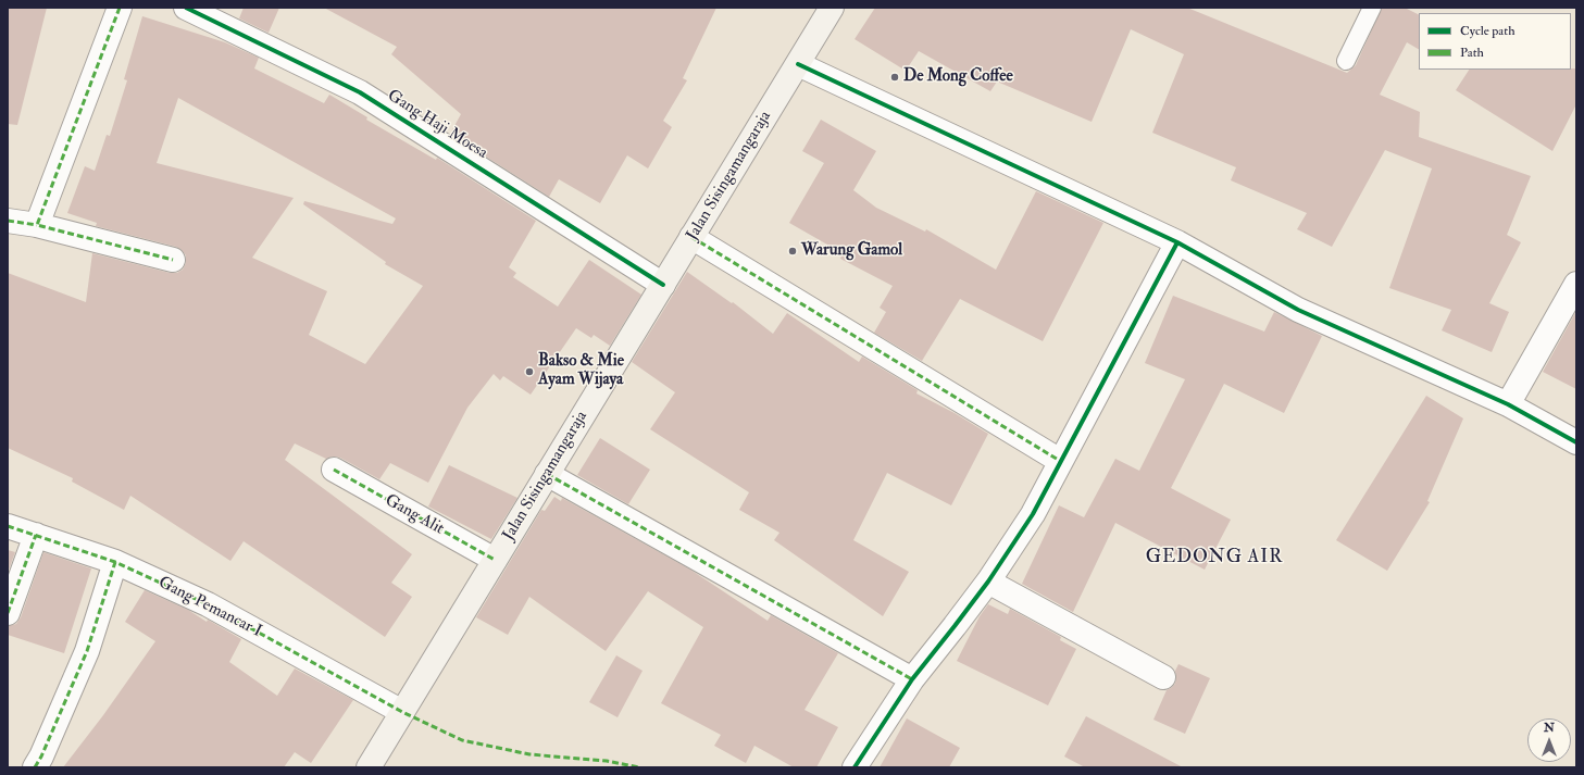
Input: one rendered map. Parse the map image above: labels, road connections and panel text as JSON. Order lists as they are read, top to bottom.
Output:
{
  "streets": {
    "main road": ["Jalan Sisingamangaraja"],
    "street": ["Gang Haji Moesa", "Gang Alit", "Gang Pemancar I"]
  },
  "crossings": [
    ["Gang Haji Moesa", "Jalan Sisingamangaraja"],
    ["Jalan Sisingamangaraja", "Gang Alit"],
    ["Jalan Sisingamangaraja", "Gang Pemancar I"]
  ],
  "districts": ["GEDONG AIR"],
  "places": ["De Mong Coffee", "Warung Gamol", "Bakso & Mie Ayam Wijaya"],
  "legend": ["Cycle path", "Path"],
  "north": "top"
}
